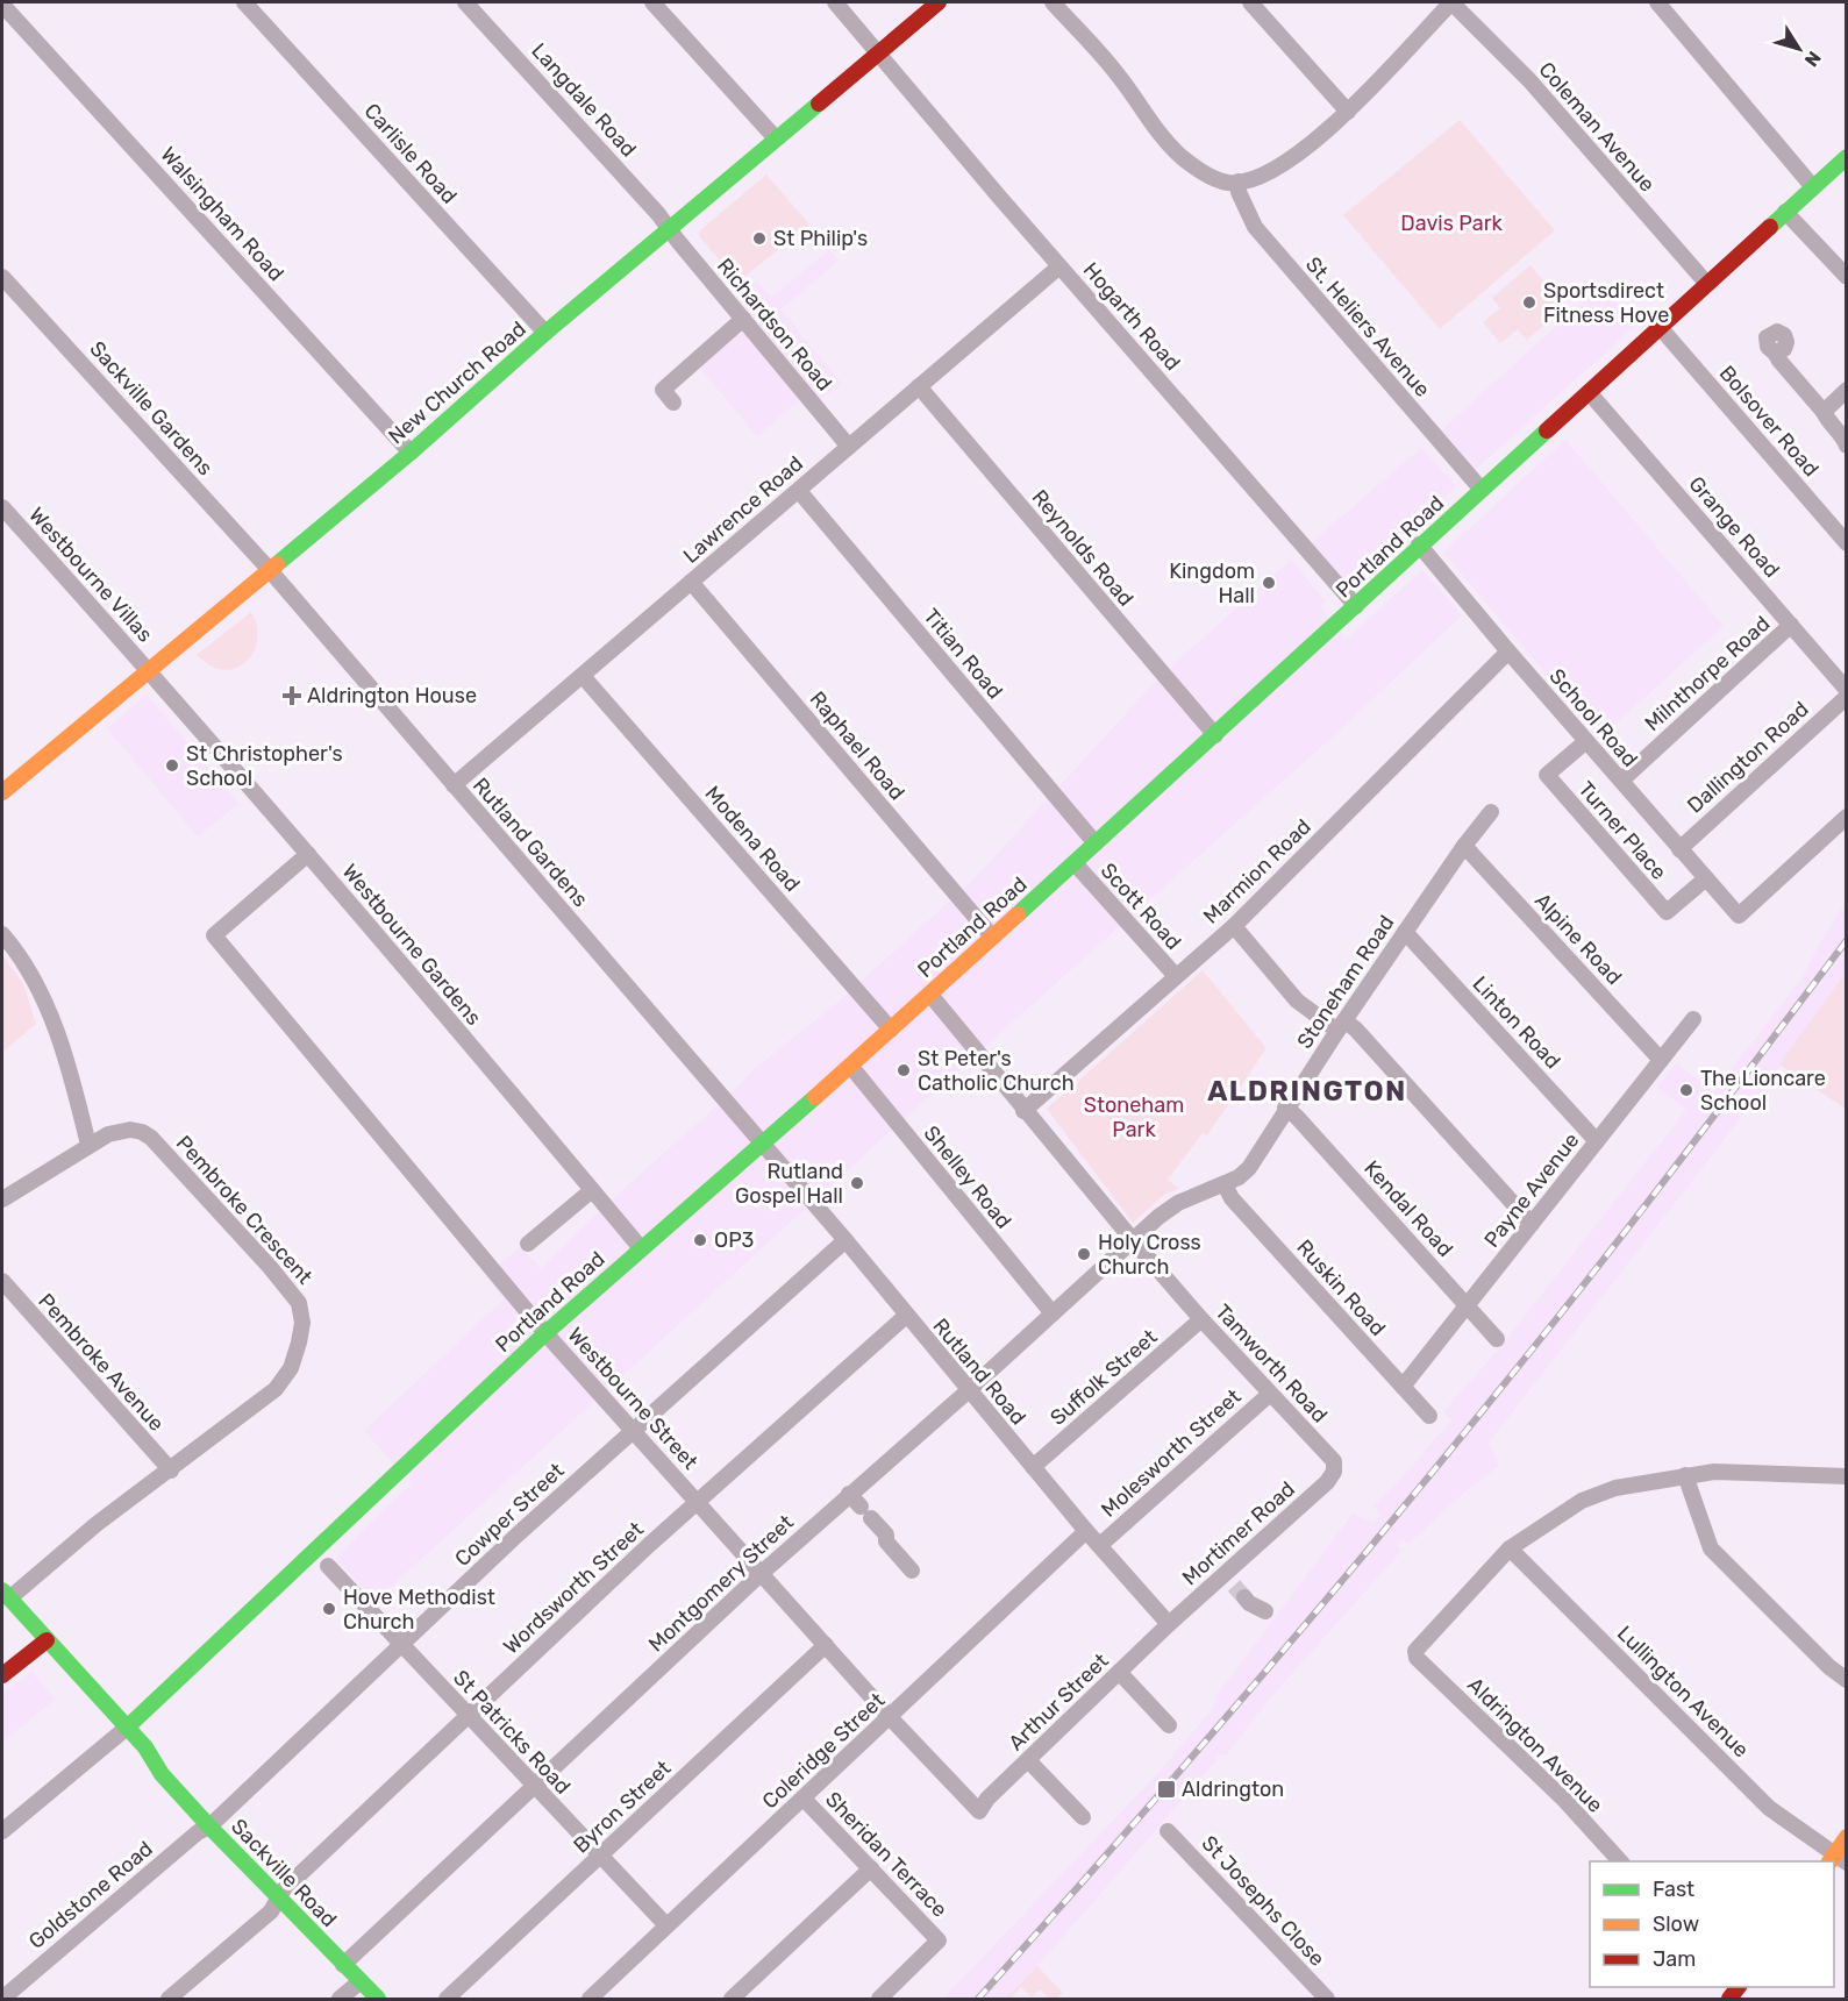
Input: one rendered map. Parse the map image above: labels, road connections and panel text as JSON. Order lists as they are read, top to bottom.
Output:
{
  "streets": {
    "street": [
      "Langdale Road",
      "Coleman Avenue",
      "Carlisle Road",
      "Walsingham Road",
      "Hogarth Road",
      "Richardson Road",
      "St. Heliers Avenue",
      "New Church Road",
      "Sackville Gardens",
      "Bolsover Road",
      "Lawrence Road",
      "Grange Road",
      "Portland Road",
      "Reynolds Road",
      "Westbourne Villas",
      "Titian Road",
      "Milnthorpe Road",
      "School Road",
      "Raphael Road",
      "Dallington Road",
      "Turner Place",
      "Modena Road",
      "Rutland Gardens",
      "Marmion Road",
      "Scott Road",
      "Alpine Road",
      "Westbourne Gardens",
      "Stoneham Road",
      "Linton Road",
      "Shelley Road",
      "Payne Avenue",
      "Kendal Road",
      "Pembroke Crescent",
      "Ruskin Road",
      "Pembroke Avenue",
      "Tamworth Road",
      "Rutland Road",
      "Suffolk Street",
      "Westbourne Street",
      "Molesworth Street",
      "Cowper Street",
      "Mortimer Road",
      "Montgomery Street",
      "Wordsworth Street",
      "Lullington Avenue",
      "Arthur Street",
      "St Patricks Road",
      "Aldrington Avenue",
      "Coleridge Street",
      "Byron Street",
      "Sheridan Terrace",
      "Sackville Road",
      "Goldstone Road",
      "St Josephs Close"
    ]
  },
  "crossings": [
    ["Langdale Road", "Richardson Road"],
    ["Langdale Road", "New Church Road"],
    ["Coleman Avenue", "Portland Road"],
    ["Carlisle Road", "New Church Road"],
    ["Walsingham Road", "New Church Road"],
    ["Hogarth Road", "New Church Road"],
    ["Hogarth Road", "Lawrence Road"],
    ["Hogarth Road", "Portland Road"],
    ["Richardson Road", "New Church Road"],
    ["Richardson Road", "Lawrence Road"],
    ["St. Heliers Avenue", "Portland Road"],
    ["New Church Road", "Sackville Gardens"],
    ["New Church Road", "Westbourne Villas"],
    ["New Church Road", "Rutland Gardens"],
    ["New Church Road", "Westbourne Gardens"],
    ["Sackville Gardens", "Rutland Gardens"],
    ["Bolsover Road", "Portland Road"],
    ["Lawrence Road", "Reynolds Road"],
    ["Lawrence Road", "Titian Road"],
    ["Lawrence Road", "Raphael Road"],
    ["Lawrence Road", "Modena Road"],
    ["Lawrence Road", "Rutland Gardens"],
    ["Grange Road", "Portland Road"],
    ["Grange Road", "Milnthorpe Road"],
    ["Portland Road", "Reynolds Road"],
    ["Portland Road", "Titian Road"],
    ["Portland Road", "School Road"],
    ["Portland Road", "Raphael Road"],
    ["Portland Road", "Modena Road"],
    ["Portland Road", "Rutland Gardens"],
    ["Portland Road", "Scott Road"],
    ["Portland Road", "Westbourne Gardens"],
    ["Portland Road", "Shelley Road"],
    ["Portland Road", "Tamworth Road"],
    ["Portland Road", "Rutland Road"],
    ["Portland Road", "Westbourne Street"],
    ["Portland Road", "Sackville Road"],
    ["Westbourne Villas", "Westbourne Gardens"],
    ["Milnthorpe Road", "School Road"],
    ["School Road", "Dallington Road"],
    ["School Road", "Turner Place"],
    ["School Road", "Marmion Road"],
    ["Rutland Gardens", "Rutland Road"],
    ["Marmion Road", "Scott Road"],
    ["Marmion Road", "Tamworth Road"],
    ["Alpine Road", "Stoneham Road"],
    ["Alpine Road", "Payne Avenue"],
    ["Westbourne Gardens", "Westbourne Street"],
    ["Stoneham Road", "Linton Road"],
    ["Stoneham Road", "Kendal Road"],
    ["Stoneham Road", "Ruskin Road"],
    ["Stoneham Road", "Tamworth Road"],
    ["Stoneham Road", "Montgomery Street"],
    ["Linton Road", "Payne Avenue"],
    ["Shelley Road", "Montgomery Street"],
    ["Payne Avenue", "Kendal Road"],
    ["Payne Avenue", "Ruskin Road"],
    ["Pembroke Crescent", "Pembroke Avenue"],
    ["Pembroke Crescent", "Sackville Road"],
    ["Tamworth Road", "Suffolk Street"],
    ["Tamworth Road", "Molesworth Street"],
    ["Tamworth Road", "Mortimer Road"],
    ["Tamworth Road", "Montgomery Street"],
    ["Rutland Road", "Suffolk Street"],
    ["Rutland Road", "Molesworth Street"],
    ["Rutland Road", "Cowper Street"],
    ["Rutland Road", "Mortimer Road"],
    ["Rutland Road", "Montgomery Street"],
    ["Rutland Road", "Wordsworth Street"],
    ["Rutland Road", "Arthur Street"],
    ["Rutland Road", "Coleridge Street"],
    ["Westbourne Street", "Cowper Street"],
    ["Westbourne Street", "Montgomery Street"],
    ["Westbourne Street", "Wordsworth Street"],
    ["Westbourne Street", "Arthur Street"],
    ["Westbourne Street", "Coleridge Street"],
    ["Westbourne Street", "Byron Street"],
    ["Cowper Street", "St Patricks Road"],
    ["Cowper Street", "Sackville Road"],
    ["Cowper Street", "Goldstone Road"],
    ["Mortimer Road", "Arthur Street"],
    ["Montgomery Street", "St Patricks Road"],
    ["Montgomery Street", "Sackville Road"],
    ["Wordsworth Street", "St Patricks Road"],
    ["Wordsworth Street", "Sackville Road"],
    ["Lullington Avenue", "Aldrington Avenue"],
    ["St Patricks Road", "Coleridge Street"],
    ["St Patricks Road", "Byron Street"],
    ["Coleridge Street", "Sheridan Terrace"],
    ["Sackville Road", "Goldstone Road"]
  ],
  "districts": ["ALDRINGTON"],
  "parks": ["Davis Park", "Stoneham Park"],
  "places": {
    "other": [
      "St Philip's",
      "Sportsdirect Fitness Hove",
      "Kingdom Hall",
      "St Christopher's School",
      "St Peter's Catholic Church",
      "The Lioncare School",
      "Rutland Gospel Hall",
      "OP3",
      "Holy Cross Church",
      "Hove Methodist Church"
    ],
    "health": ["Aldrington House"],
    "transit": ["Aldrington"]
  },
  "legend": ["Fast", "Slow", "Jam"],
  "north": "bottom right"
}
